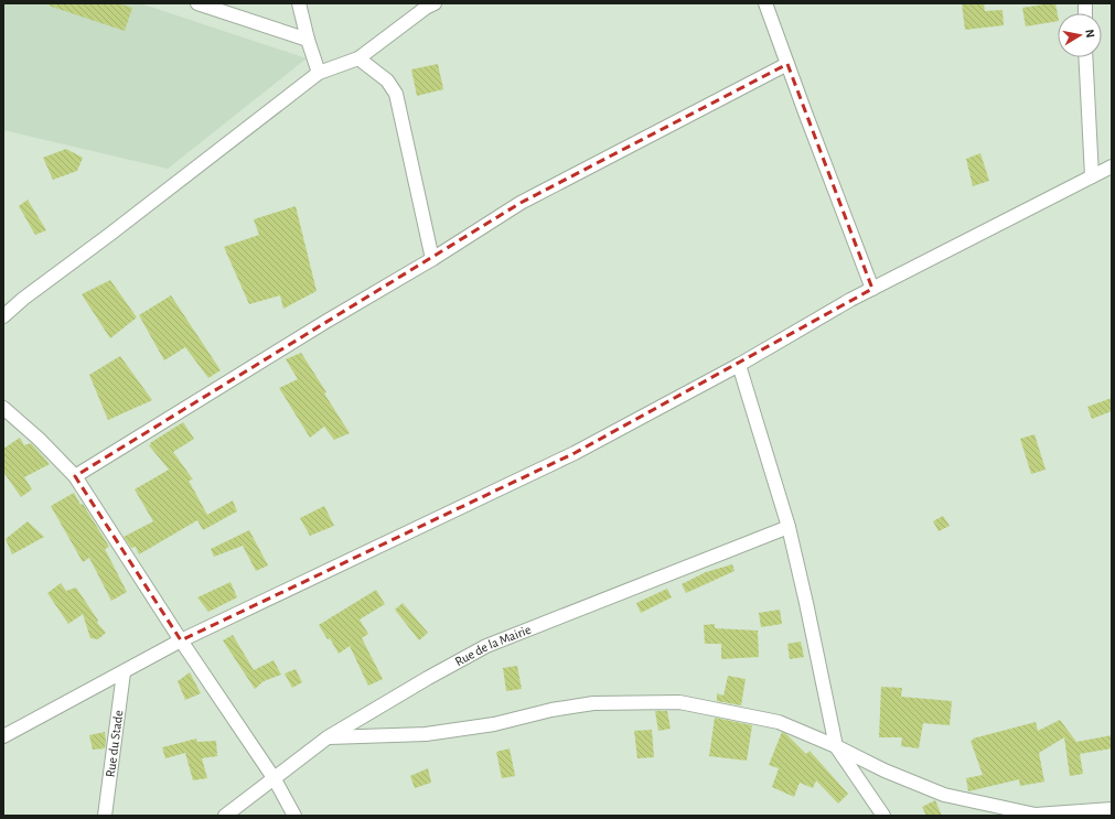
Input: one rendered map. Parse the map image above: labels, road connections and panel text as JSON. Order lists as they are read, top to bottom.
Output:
{
  "streets": {
    "street": ["Rue de la Mairie", "Rue du Stade"]
  },
  "north": "right"
}
